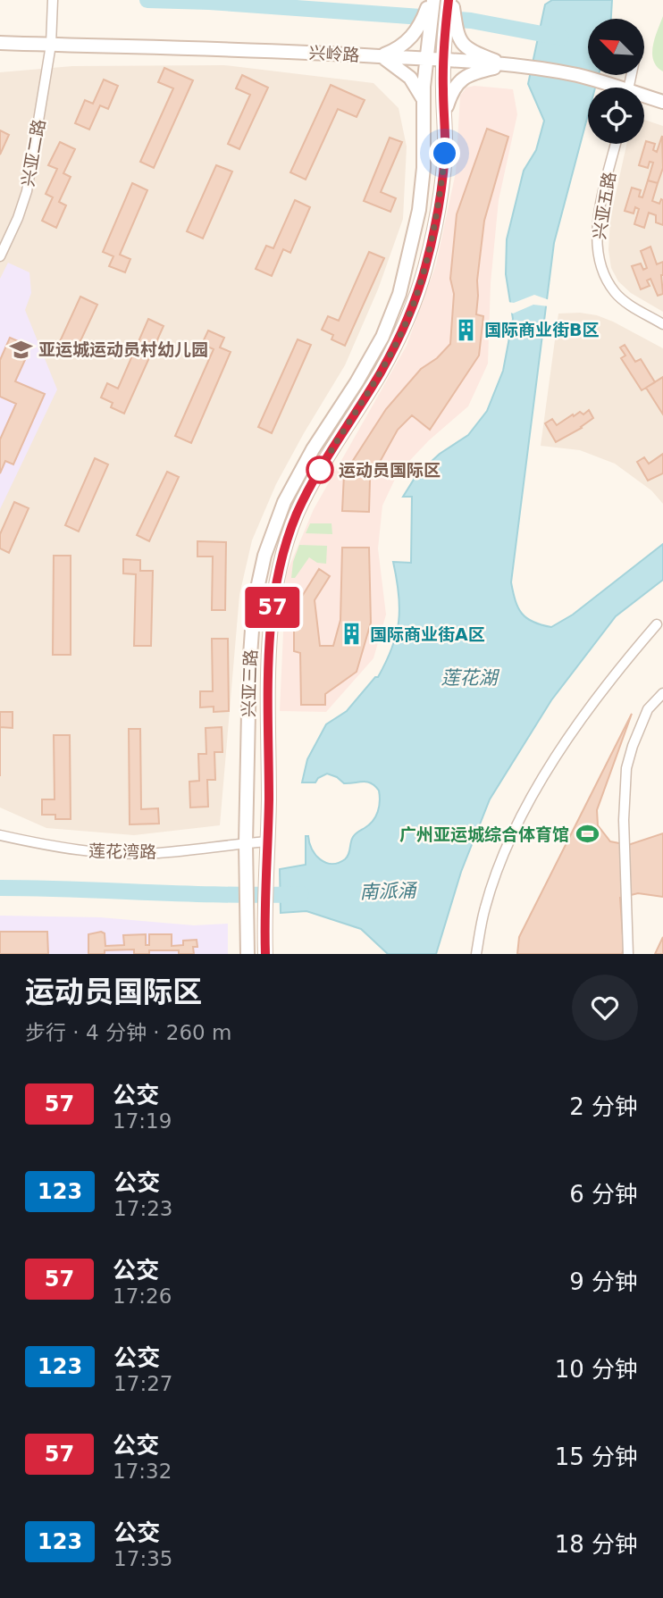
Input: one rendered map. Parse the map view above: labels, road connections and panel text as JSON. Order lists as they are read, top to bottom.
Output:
{
  "streets": {
    "street": [
      "兴岭路",
      "兴亚二路",
      "兴亚五路",
      "兴亚三路",
      "莲花湾路"
    ]
  },
  "crossings": [
    ["兴岭路", "兴亚二路"],
    ["兴岭路", "兴亚三路"],
    ["兴亚三路", "莲花湾路"]
  ],
  "water": ["莲花湖", "南派涌"],
  "places": {
    "building": ["国际商业街B区", "国际商业街A区"],
    "school or university": ["亚运城运动员村幼儿园"],
    "other": ["运动员国际区"],
    "sports": ["广州亚运城综合体育馆"]
  },
  "lines": ["bus line 57"],
  "north": "top left",
  "page": {
    "on_map": "57",
    "heading": ["运动员国际区", "步行 · 4 分钟 · 260 m"],
    "list": [
      {
        "mark": "57",
        "name": "公交",
        "note": "17:19",
        "value": "2 分钟"
      },
      {
        "mark": "123",
        "name": "公交",
        "note": "17:23",
        "value": "6 分钟"
      },
      {
        "mark": "57",
        "name": "公交",
        "note": "17:26",
        "value": "9 分钟"
      },
      {
        "mark": "123",
        "name": "公交",
        "note": "17:27",
        "value": "10 分钟"
      },
      {
        "mark": "57",
        "name": "公交",
        "note": "17:32",
        "value": "15 分钟"
      },
      {
        "mark": "123",
        "name": "公交",
        "note": "17:35",
        "value": "18 分钟"
      }
    ]
  }
}
